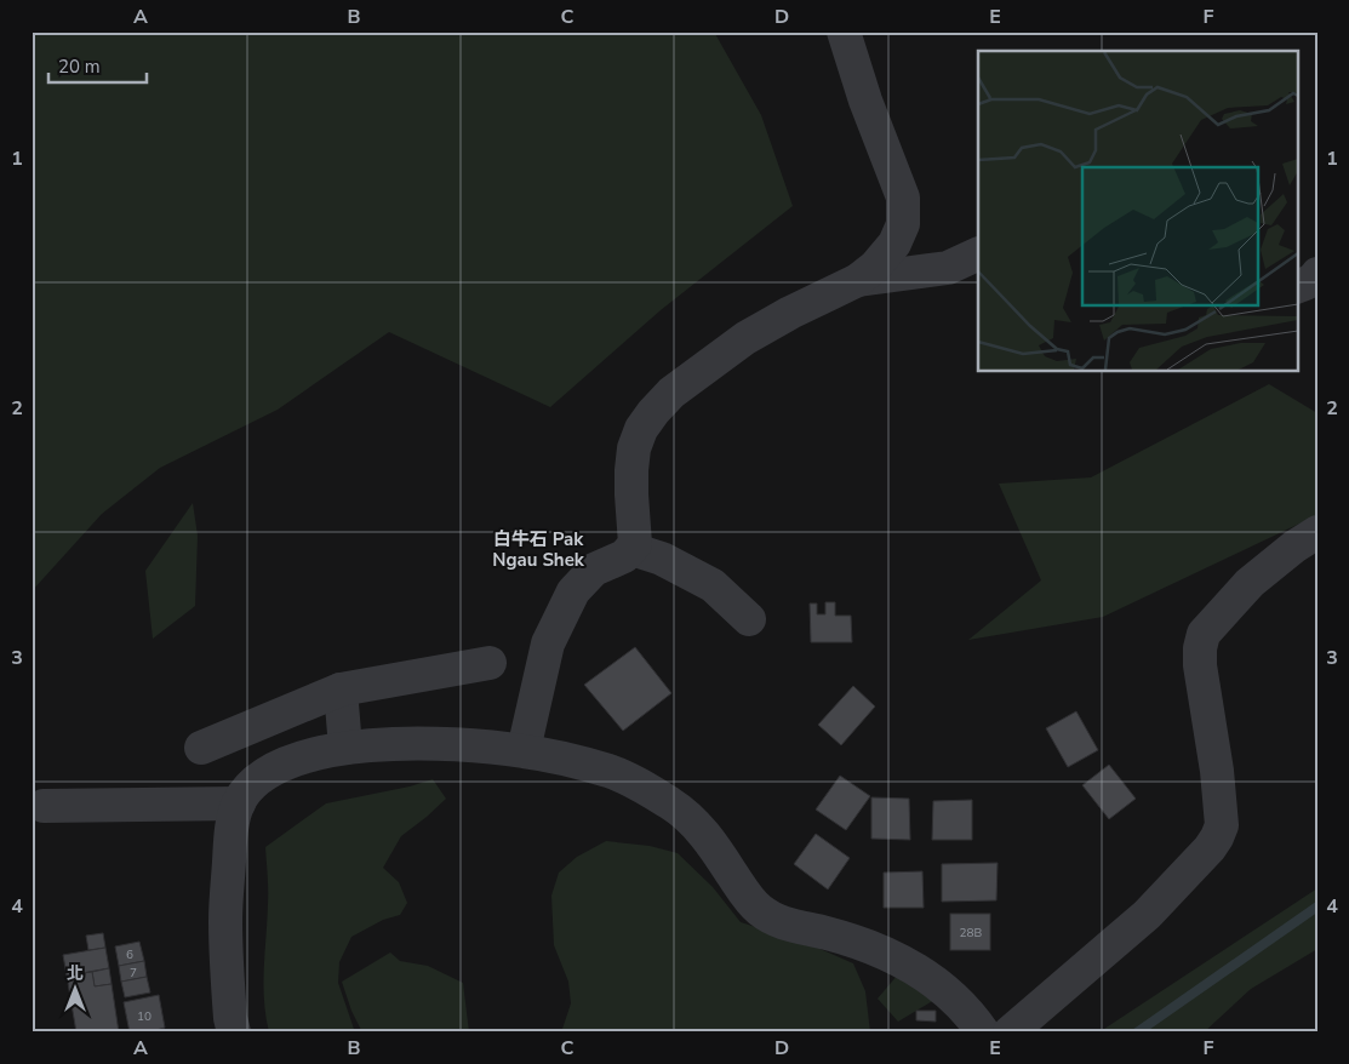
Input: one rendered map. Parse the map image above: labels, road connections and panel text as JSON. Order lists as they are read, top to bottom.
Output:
{
  "districts": ["白牛石 Pak Ngau Shek"],
  "house_numbers": [
    "28B",
    "6",
    "7",
    "10"
  ],
  "scale_bar": "20 m",
  "north": "top",
  "grid": {
    "columns": [
      "A",
      "B",
      "C",
      "D",
      "E",
      "F"
    ],
    "rows": [
      "1",
      "2",
      "3",
      "4"
    ]
  }
}
